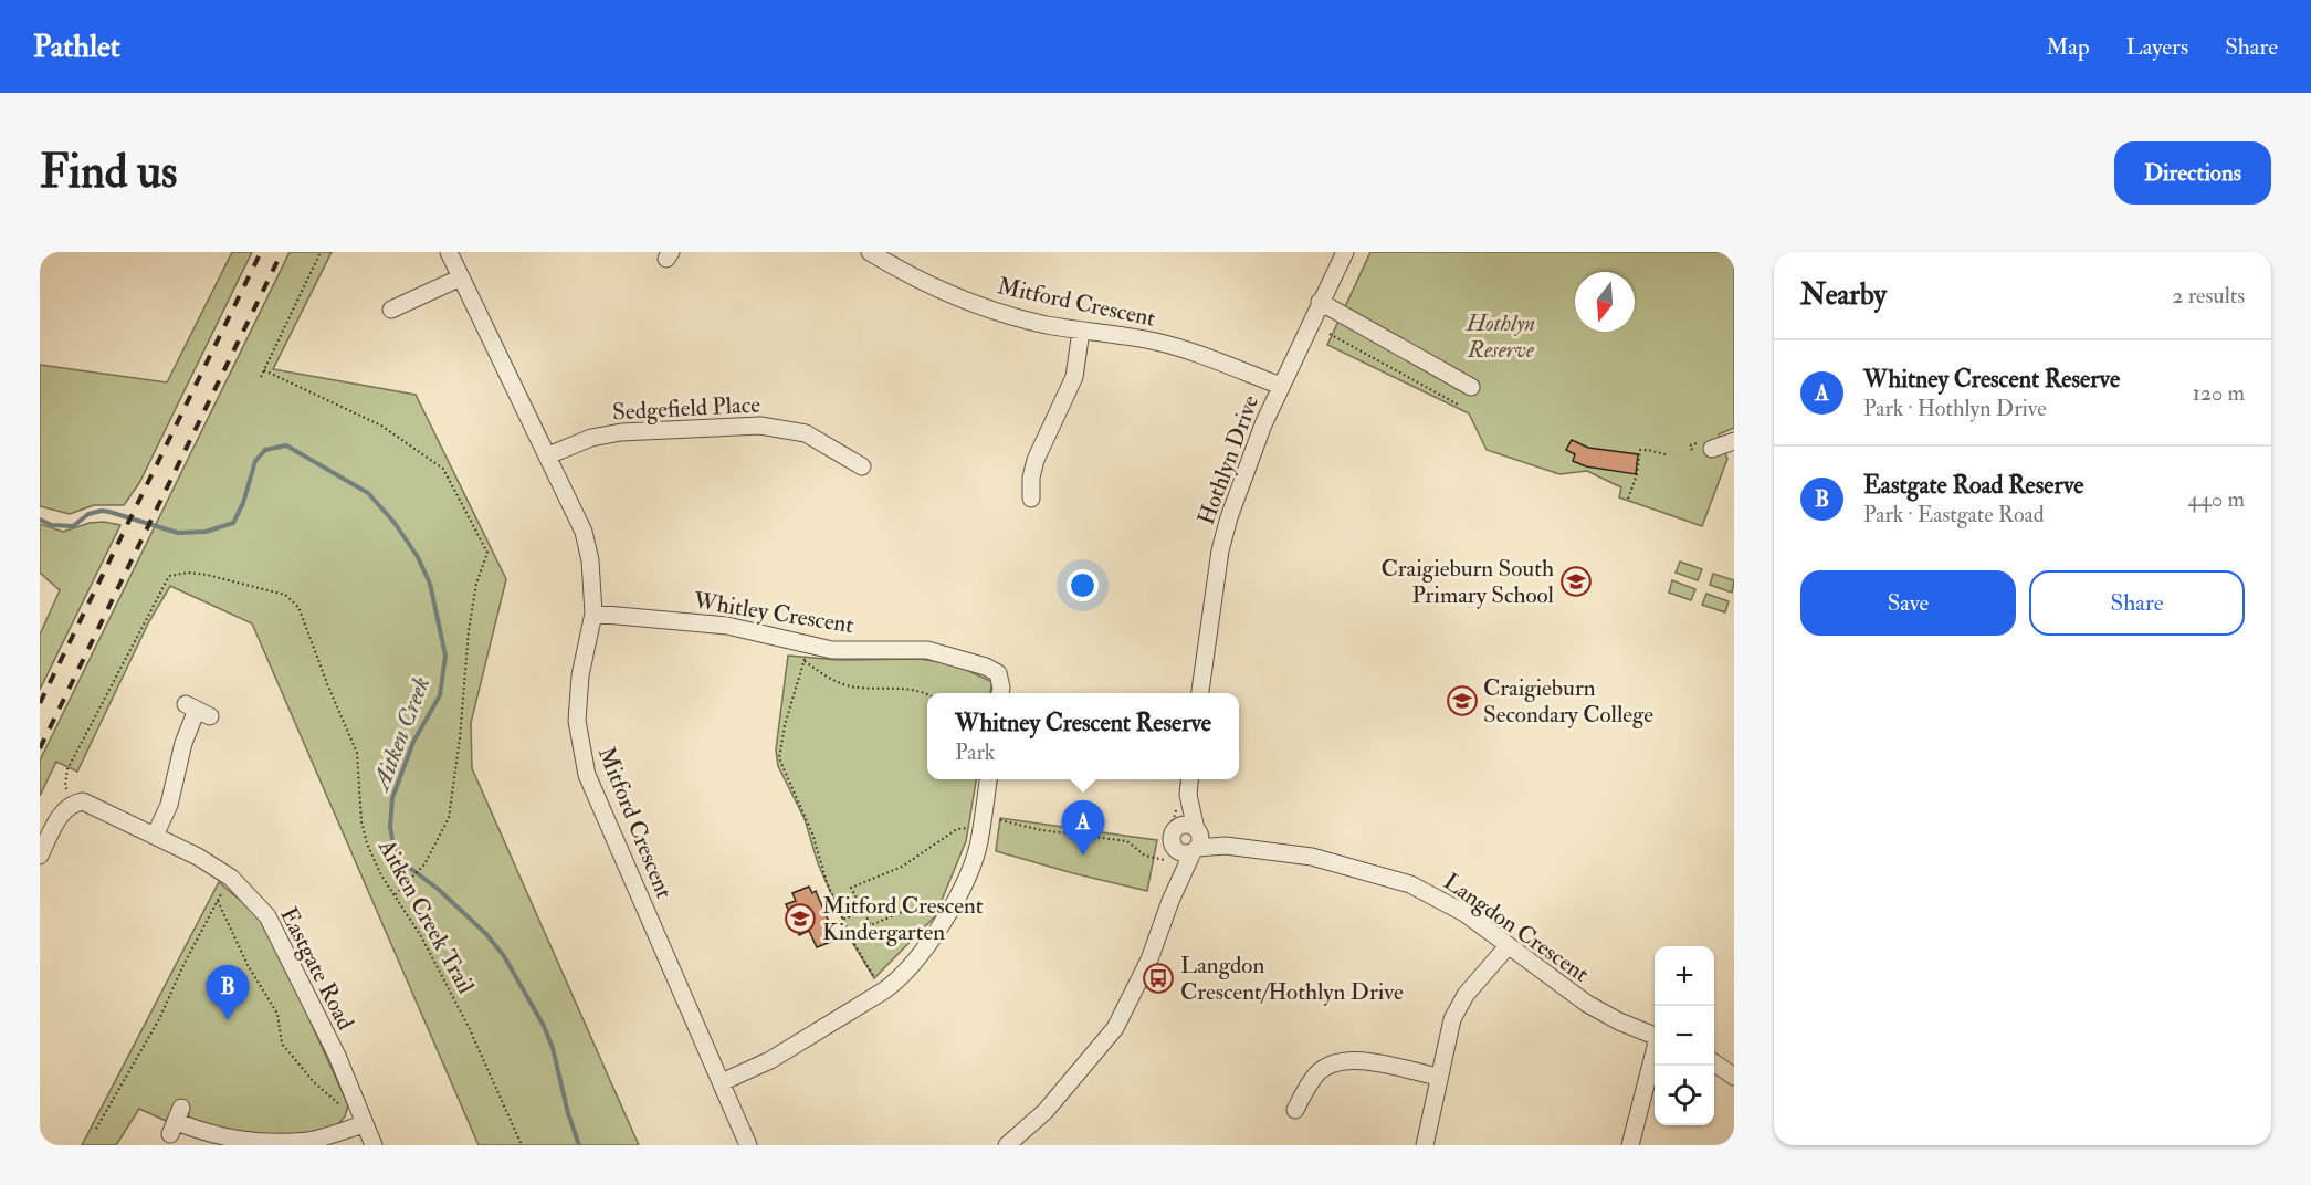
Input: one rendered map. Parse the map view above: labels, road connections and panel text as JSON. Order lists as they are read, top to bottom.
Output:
{
  "streets": {
    "street": [
      "Mitford Crescent",
      "Sedgefield Place",
      "Hothlyn Drive",
      "Whitley Crescent",
      "Langdon Crescent",
      "Eastgate Road"
    ],
    "path": ["Aitken Creek Trail"]
  },
  "crossings": [
    ["Mitford Crescent", "Sedgefield Place"],
    ["Mitford Crescent", "Hothlyn Drive"],
    ["Mitford Crescent", "Whitley Crescent"],
    ["Aitken Creek Trail", "Eastgate Road"]
  ],
  "water": ["Aitken Creek"],
  "parks": ["Hothlyn Reserve"],
  "places": {
    "school or university": ["Craigieburn South Primary School", "Craigieburn Secondary College", "Mitford Crescent Kindergarten"],
    "bus stop": ["Langdon Crescent/Hothlyn Drive"]
  },
  "north": "bottom",
  "page": {
    "header": "Pathlet",
    "nav": ["Map", "Layers", "Share"],
    "buttons": [
      "Directions",
      ["Save", "Share"]
    ],
    "title": "Find us",
    "heading": ["Nearby", "2 results"],
    "list": [
      {
        "mark": "A",
        "name": "Whitney Crescent Reserve",
        "note": "Park · Hothlyn Drive",
        "value": "120 m"
      },
      {
        "mark": "B",
        "name": "Eastgate Road Reserve",
        "note": "Park · Eastgate Road",
        "value": "440 m"
      }
    ],
    "popup": ["Whitney Crescent Reserve", "Park"],
    "pins": ["A", "B"],
    "map_buttons": ["+", "−"]
  }
}
